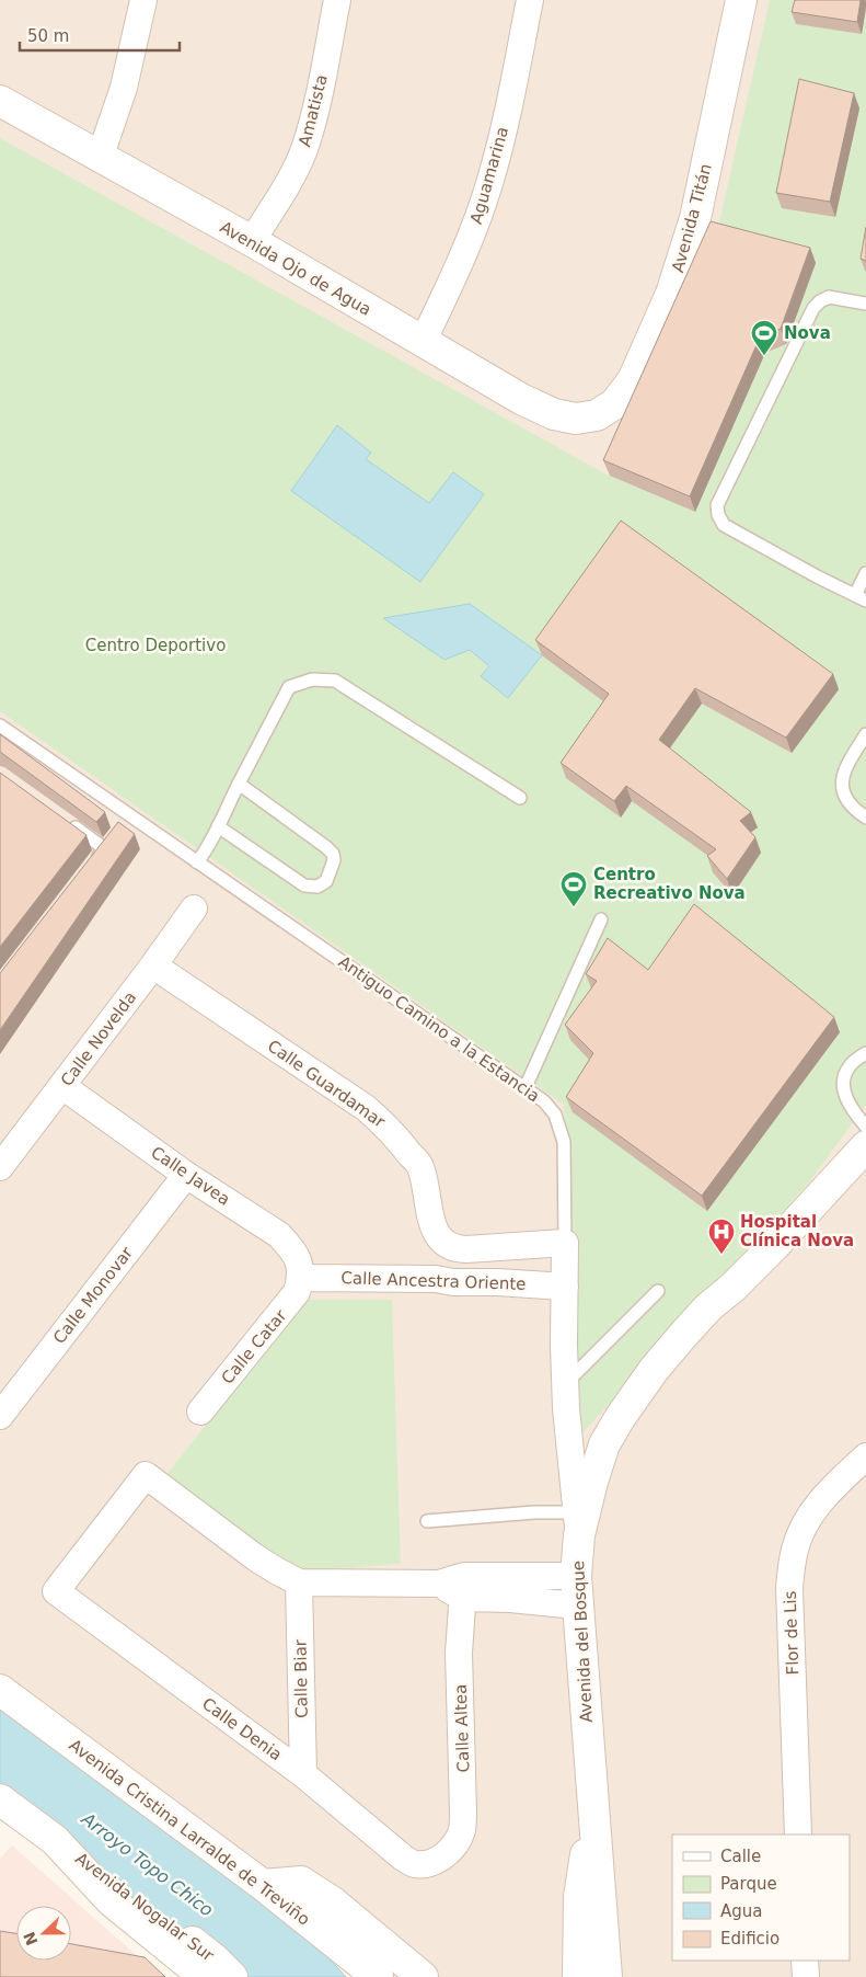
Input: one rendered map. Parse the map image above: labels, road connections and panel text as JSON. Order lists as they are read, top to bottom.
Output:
{
  "streets": {
    "street": [
      "Amatista",
      "Aguamarina",
      "Avenida Titán",
      "Avenida Ojo de Agua",
      "Antiguo Camino a la Estancia",
      "Calle Novelda",
      "Calle Guardamar",
      "Calle Javea",
      "Calle Ancestra Oriente",
      "Calle Monovar",
      "Calle Catar",
      "Flor de Lis",
      "Avenida del Bosque",
      "Calle Biar",
      "Calle Altea",
      "Calle Denia",
      "Avenida Cristina Larralde de Treviño",
      "Avenida Nogalar Sur"
    ]
  },
  "crossings": [
    ["Amatista", "Avenida Ojo de Agua"],
    ["Aguamarina", "Avenida Ojo de Agua"],
    ["Avenida Titán", "Avenida Ojo de Agua"],
    ["Antiguo Camino a la Estancia", "Calle Ancestra Oriente"],
    ["Antiguo Camino a la Estancia", "Avenida del Bosque"],
    ["Calle Novelda", "Calle Guardamar"],
    ["Calle Novelda", "Calle Javea"],
    ["Calle Guardamar", "Calle Ancestra Oriente"],
    ["Calle Javea", "Calle Ancestra Oriente"],
    ["Calle Javea", "Calle Monovar"],
    ["Calle Javea", "Calle Catar"],
    ["Calle Ancestra Oriente", "Calle Catar"],
    ["Calle Biar", "Calle Denia"],
    ["Calle Altea", "Calle Denia"]
  ],
  "water": ["Arroyo Topo Chico"],
  "parks": ["Centro Deportivo"],
  "places": {
    "sports": ["Nova", "Centro Recreativo Nova"],
    "hospital": ["Hospital Clínica Nova"]
  },
  "legend": [
    "Calle",
    "Parque",
    "Agua",
    "Edificio"
  ],
  "scale_bar": "50 m",
  "north": "left"
}
